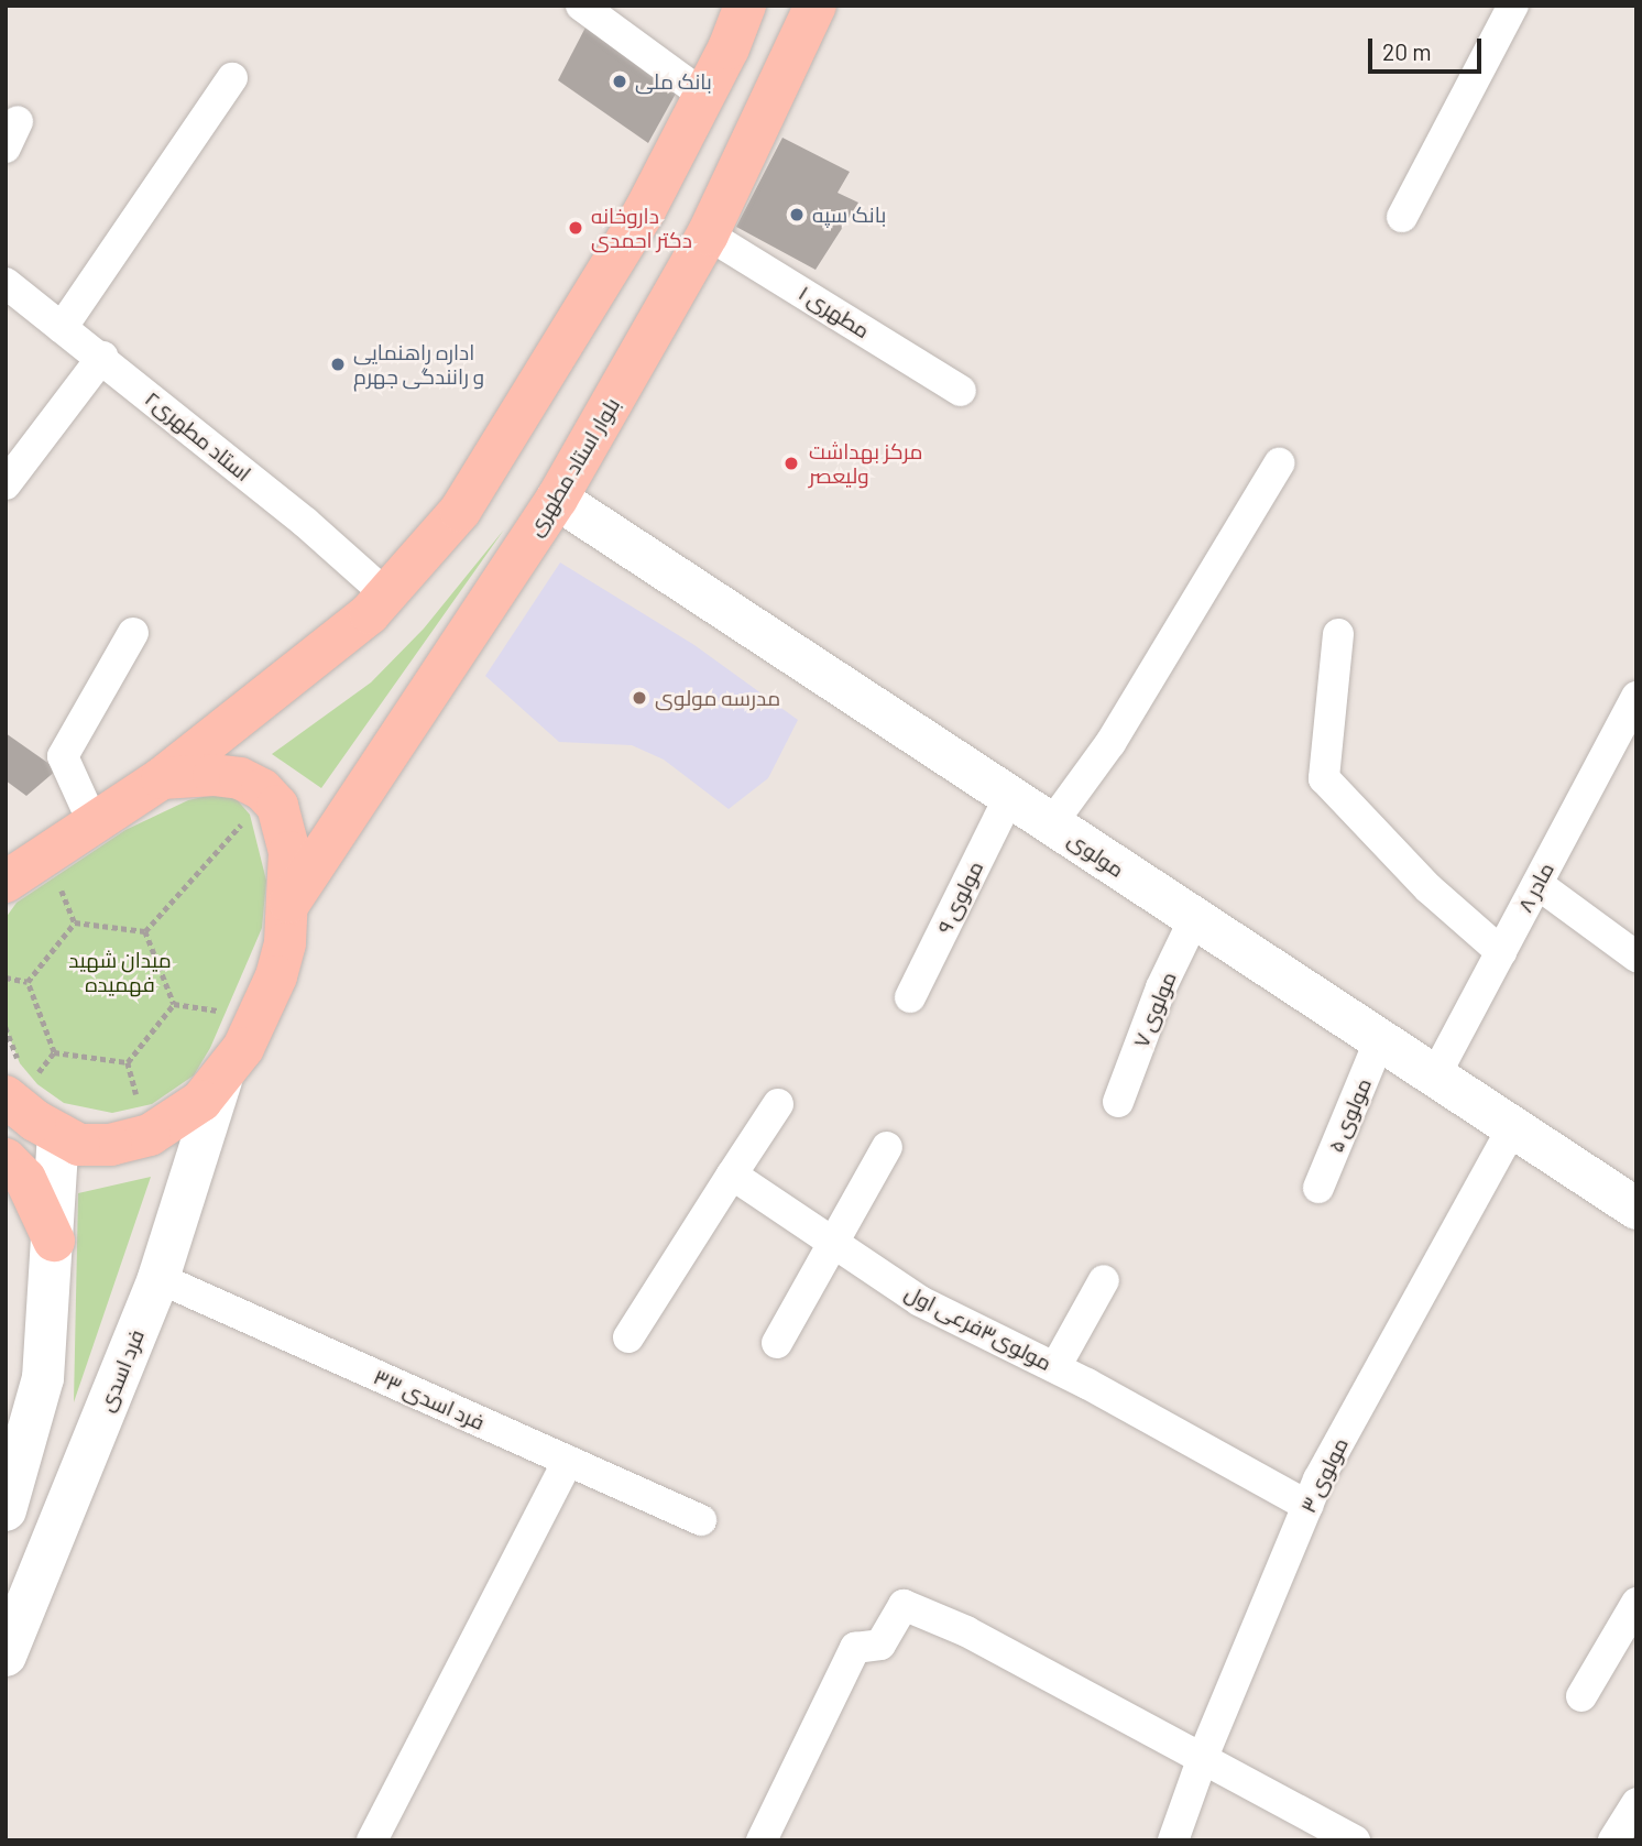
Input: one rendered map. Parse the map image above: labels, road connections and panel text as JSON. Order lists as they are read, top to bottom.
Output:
{
  "streets": {
    "main road": ["بلوار استاد مطهری"],
    "street": [
      "مطهری ۱",
      "استاد مطهری۲",
      "مولوی",
      "مادر ۸",
      "مولوی ۹",
      "مولوی ۷",
      "مولوی ۵",
      "مولوی۳فرعی اول",
      "فرد اسدی",
      "فرد اسدی ۳۳",
      "مولوی ۳"
    ]
  },
  "crossings": [
    ["مطهری ۱", "بلوار استاد مطهری"],
    ["بلوار استاد مطهری", "مولوی"],
    ["مولوی", "مادر ۸"],
    ["مولوی", "مولوی ۹"],
    ["مولوی", "مولوی ۷"],
    ["مولوی", "مولوی ۵"],
    ["مولوی", "مولوی ۳"],
    ["مولوی۳فرعی اول", "مولوی ۳"],
    ["فرد اسدی", "فرد اسدی ۳۳"]
  ],
  "parks": ["میدان شهید فهمیده"],
  "places": [
    "بانک ملی",
    "بانک سپه",
    "داروخانه دکتر احمدی",
    "اداره راهنمایی و رانندگی جهرم",
    "مرکز بهداشت ولیعصر",
    "مدرسه مولوی"
  ],
  "scale_bar": "20 m"
}
